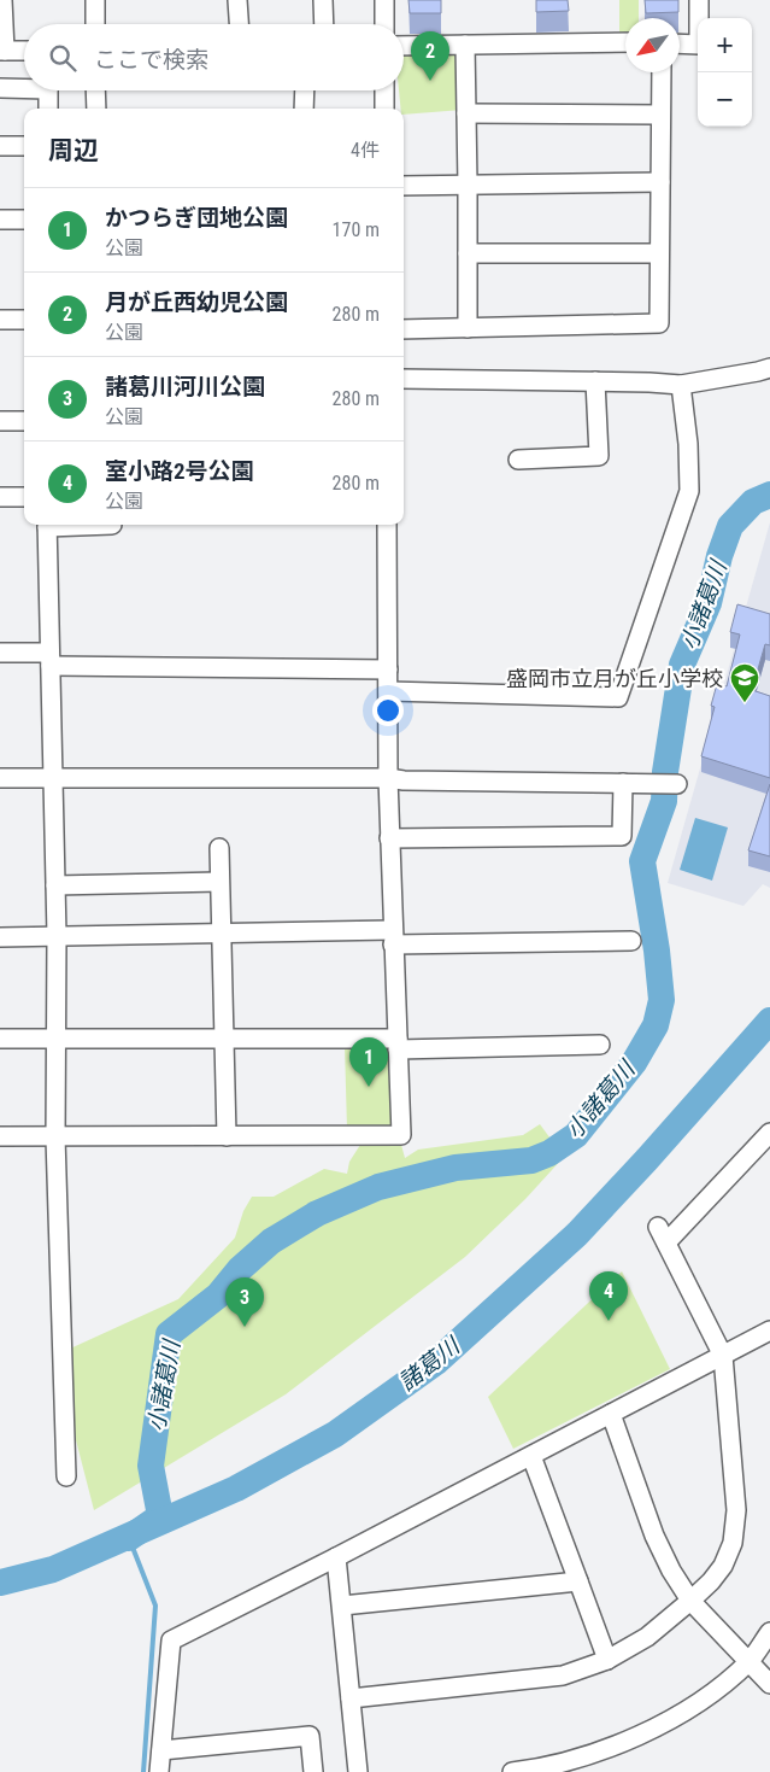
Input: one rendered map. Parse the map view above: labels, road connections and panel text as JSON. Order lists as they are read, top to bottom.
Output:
{
  "water": ["小諸葛川", "諸葛川"],
  "places": {
    "school or university": ["盛岡市立月が丘小学校"]
  },
  "north": "bottom left",
  "page": {
    "map_buttons": ["+", "−"],
    "search": "ここで検索",
    "pins": [
      "2",
      "1",
      "4",
      "3"
    ],
    "heading": ["周辺", "4件"],
    "list": [
      {
        "mark": "1",
        "name": "かつらぎ団地公園",
        "note": "公園",
        "value": "170 m"
      },
      {
        "mark": "2",
        "name": "月が丘西幼児公園",
        "note": "公園",
        "value": "280 m"
      },
      {
        "mark": "3",
        "name": "諸葛川河川公園",
        "note": "公園",
        "value": "280 m"
      },
      {
        "mark": "4",
        "name": "室小路2号公園",
        "note": "公園",
        "value": "280 m"
      }
    ]
  }
}
